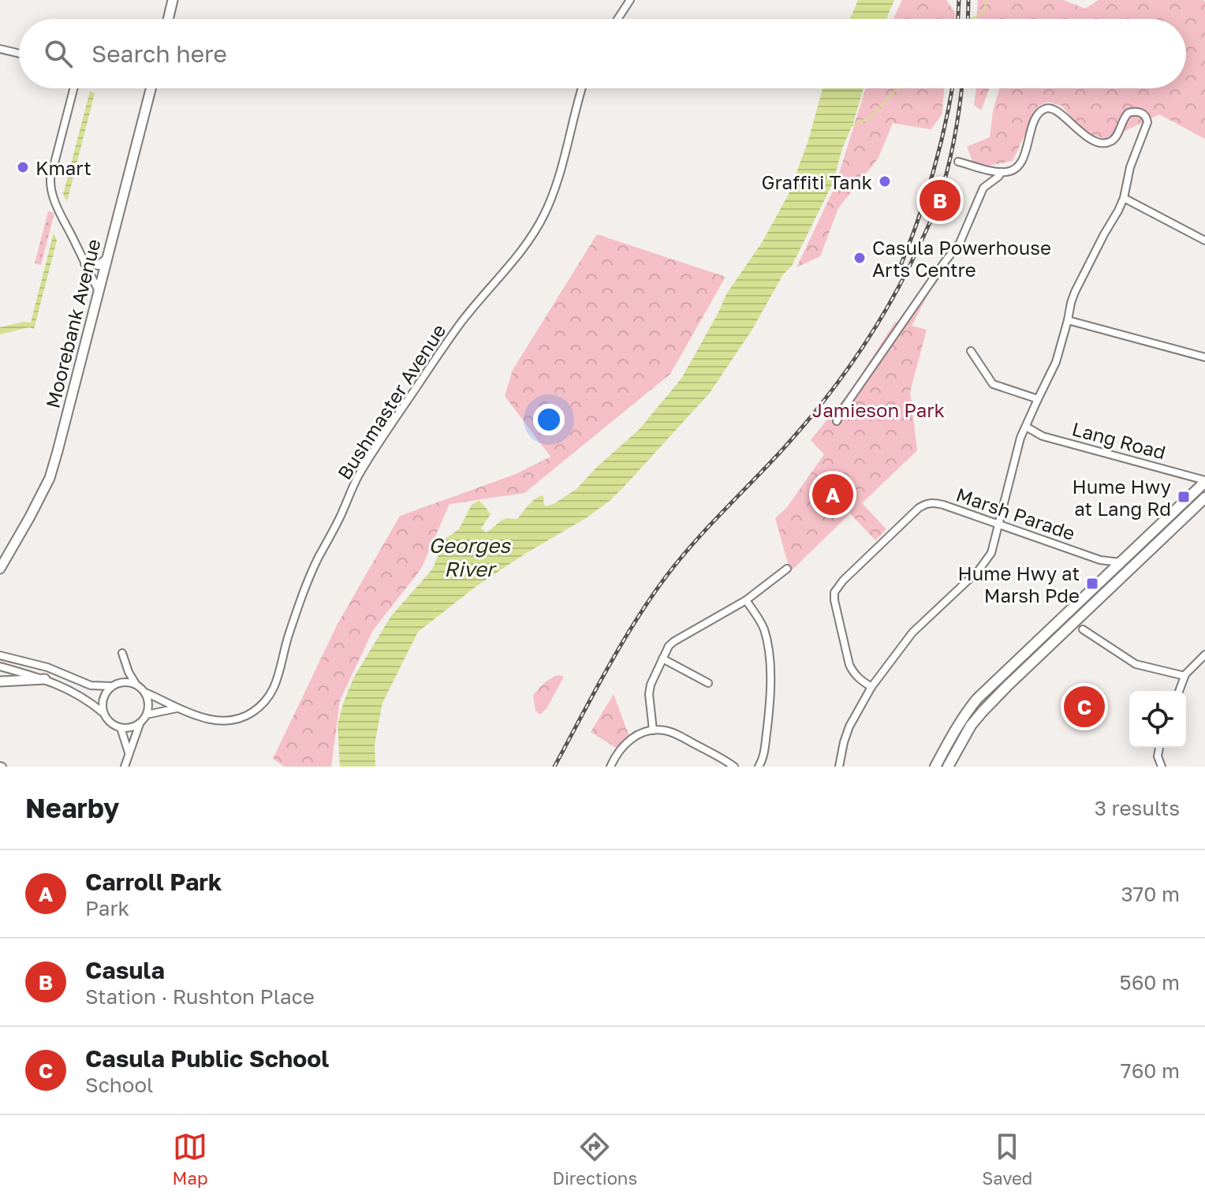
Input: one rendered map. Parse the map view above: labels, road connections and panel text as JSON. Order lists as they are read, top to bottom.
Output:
{
  "streets": {
    "main road": ["Moorebank Avenue"],
    "street": ["Bushmaster Avenue", "Lang Road", "Marsh Parade"]
  },
  "water": ["Georges River"],
  "parks": ["Jamieson Park"],
  "places": {
    "other": ["Kmart", "Graffiti Tank", "Casula Powerhouse Arts Centre"],
    "transit": ["Hume Hwy at Lang Rd", "Hume Hwy at Marsh Pde"]
  },
  "page": {
    "search": "Search here",
    "pins": ["B", "A", "C"],
    "heading": ["Nearby", "3 results"],
    "list": [
      {
        "mark": "A",
        "name": "Carroll Park",
        "note": "Park",
        "value": "370 m"
      },
      {
        "mark": "B",
        "name": "Casula",
        "note": "Station · Rushton Place",
        "value": "560 m"
      },
      {
        "mark": "C",
        "name": "Casula Public School",
        "note": "School",
        "value": "760 m"
      }
    ],
    "nav": ["Map", "Directions", "Saved"]
  }
}
